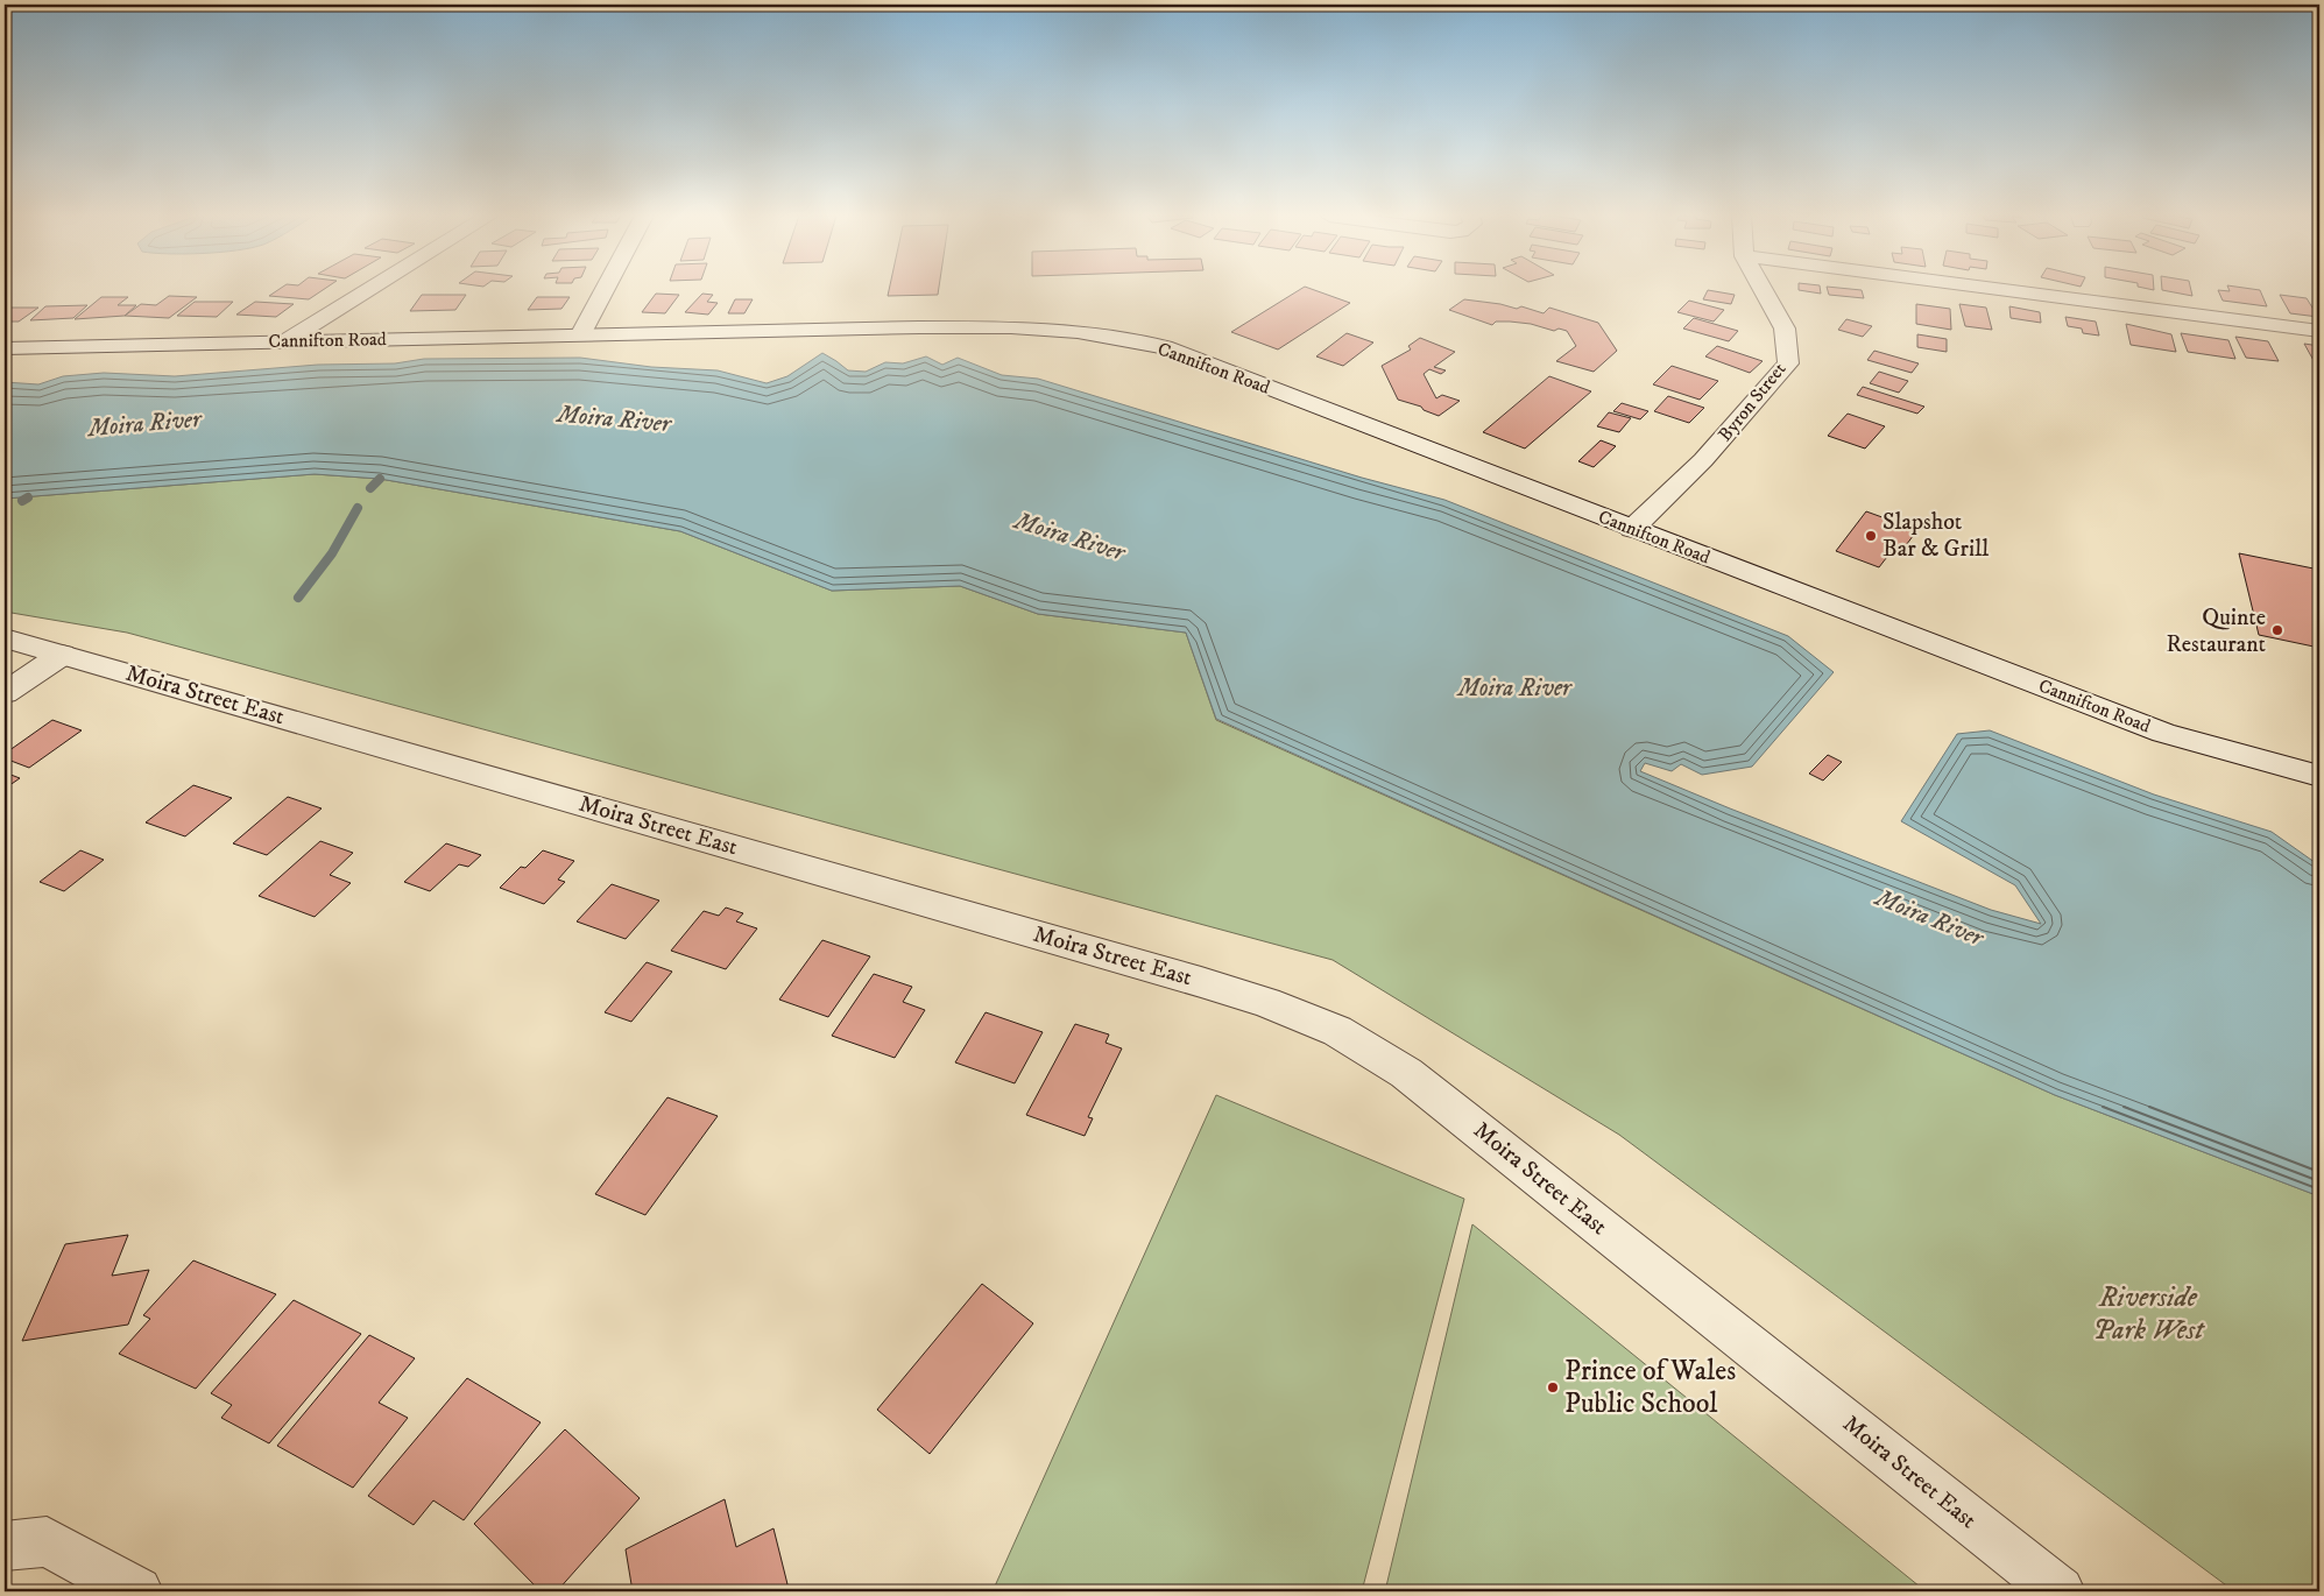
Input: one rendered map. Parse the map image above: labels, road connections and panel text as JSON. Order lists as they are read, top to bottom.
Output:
{
  "streets": {
    "street": ["Cannifton Road", "Byron Street", "Moira Street East"]
  },
  "crossings": [
    ["Cannifton Road", "Byron Street"]
  ],
  "water": ["Moira River"],
  "parks": ["Riverside Park West"],
  "places": ["Slapshot Bar & Grill", "Quinte Restaurant", "Prince of Wales Public School"]
}
